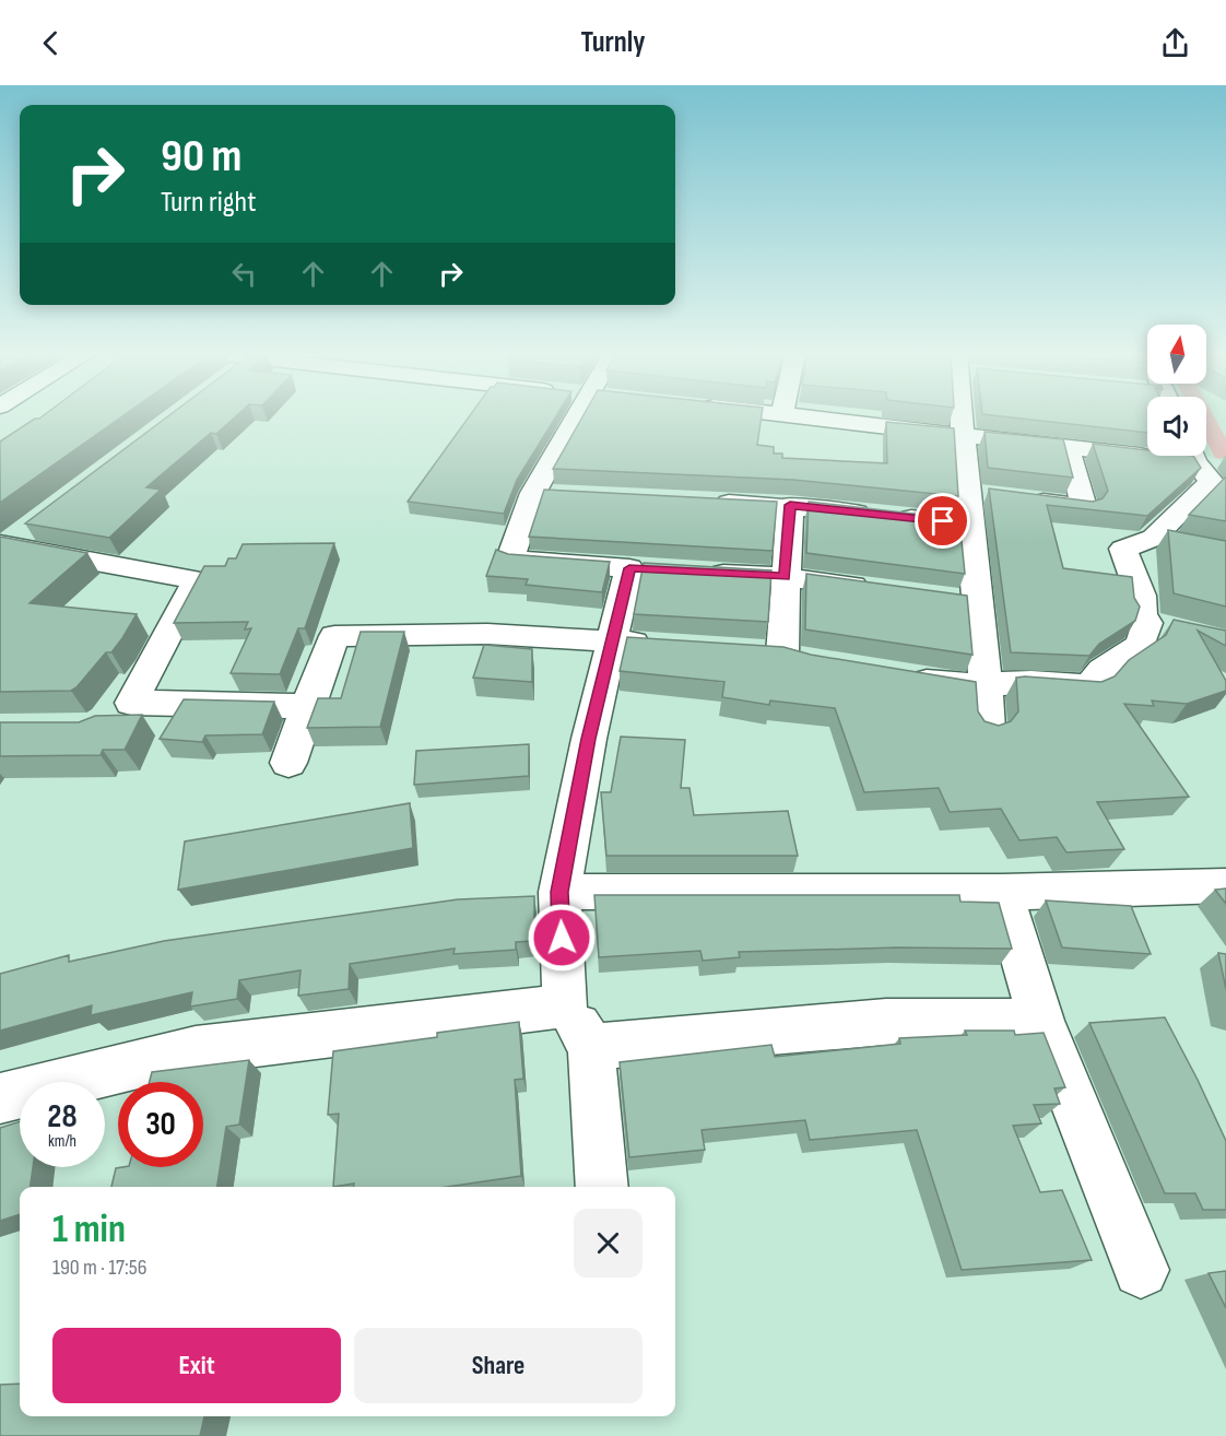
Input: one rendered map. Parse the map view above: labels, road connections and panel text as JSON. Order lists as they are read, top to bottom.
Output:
{
  "north": "top",
  "page": {
    "header": "Turnly",
    "turn": ["90 m", "Turn right"],
    "speed": "28 km/h",
    "limit": "30",
    "heading": ["1 min", "190 m · 17:56"],
    "buttons": ["Exit", "Share"]
  }
}
